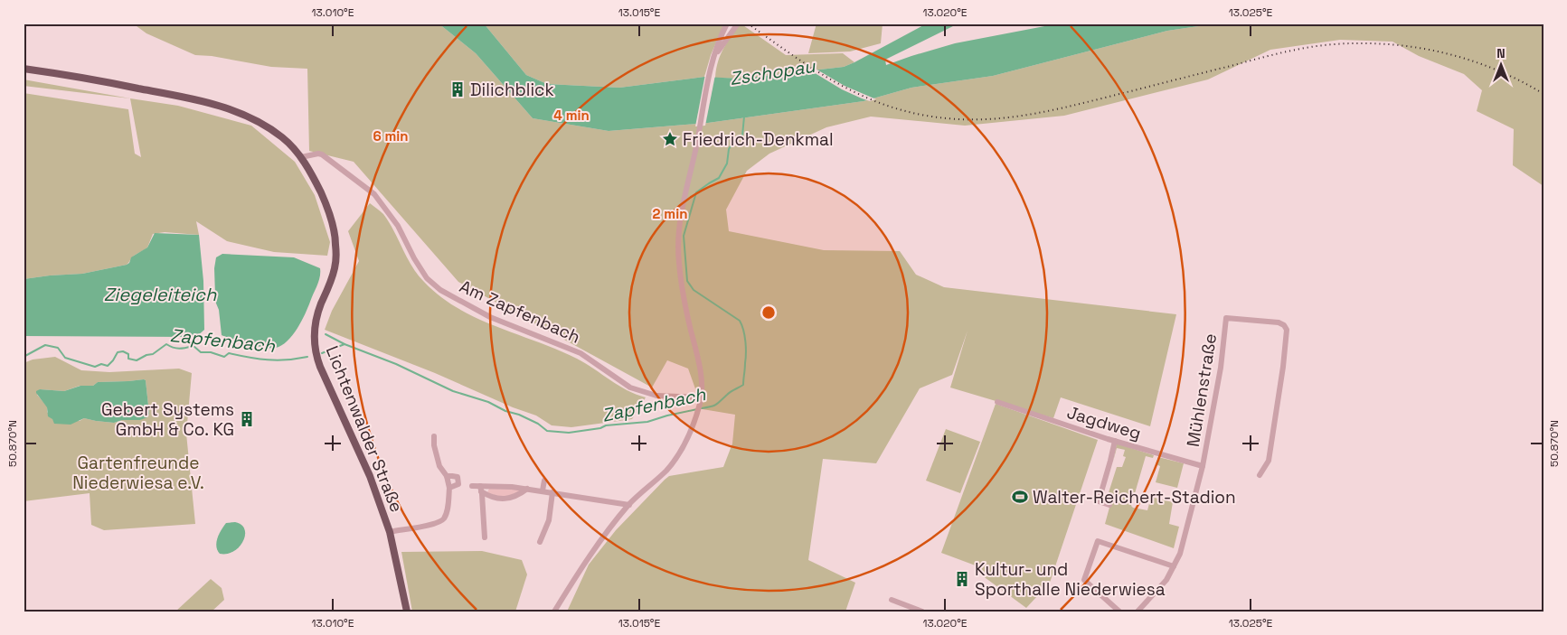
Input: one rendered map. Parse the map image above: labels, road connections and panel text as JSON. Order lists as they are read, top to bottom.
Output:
{
  "streets": {
    "main road": ["Lichtenwalder Straße"],
    "street": ["Am Zapfenbach", "Mühlenstraße", "Jagdweg"]
  },
  "crossings": [
    ["Am Zapfenbach", "Lichtenwalder Straße"],
    ["Mühlenstraße", "Jagdweg"]
  ],
  "water": ["Zschopau", "Ziegeleiteich", "Zapfenbach"],
  "parks": ["Gartenfreunde Niederwiesa e.V."],
  "places": {
    "building": ["Dilichblick", "Gebert Systems GmbH & Co. KG", "Kultur- und Sporthalle Niederwiesa"],
    "place": ["Friedrich-Denkmal"],
    "sports": ["Walter-Reichert-Stadion"]
  },
  "north": "top",
  "coordinates": [
    "13.010°E",
    "13.015°E",
    "13.020°E",
    "13.025°E",
    "50.870°N"
  ],
  "rings": ["4 min", "6 min", "2 min"]
}
